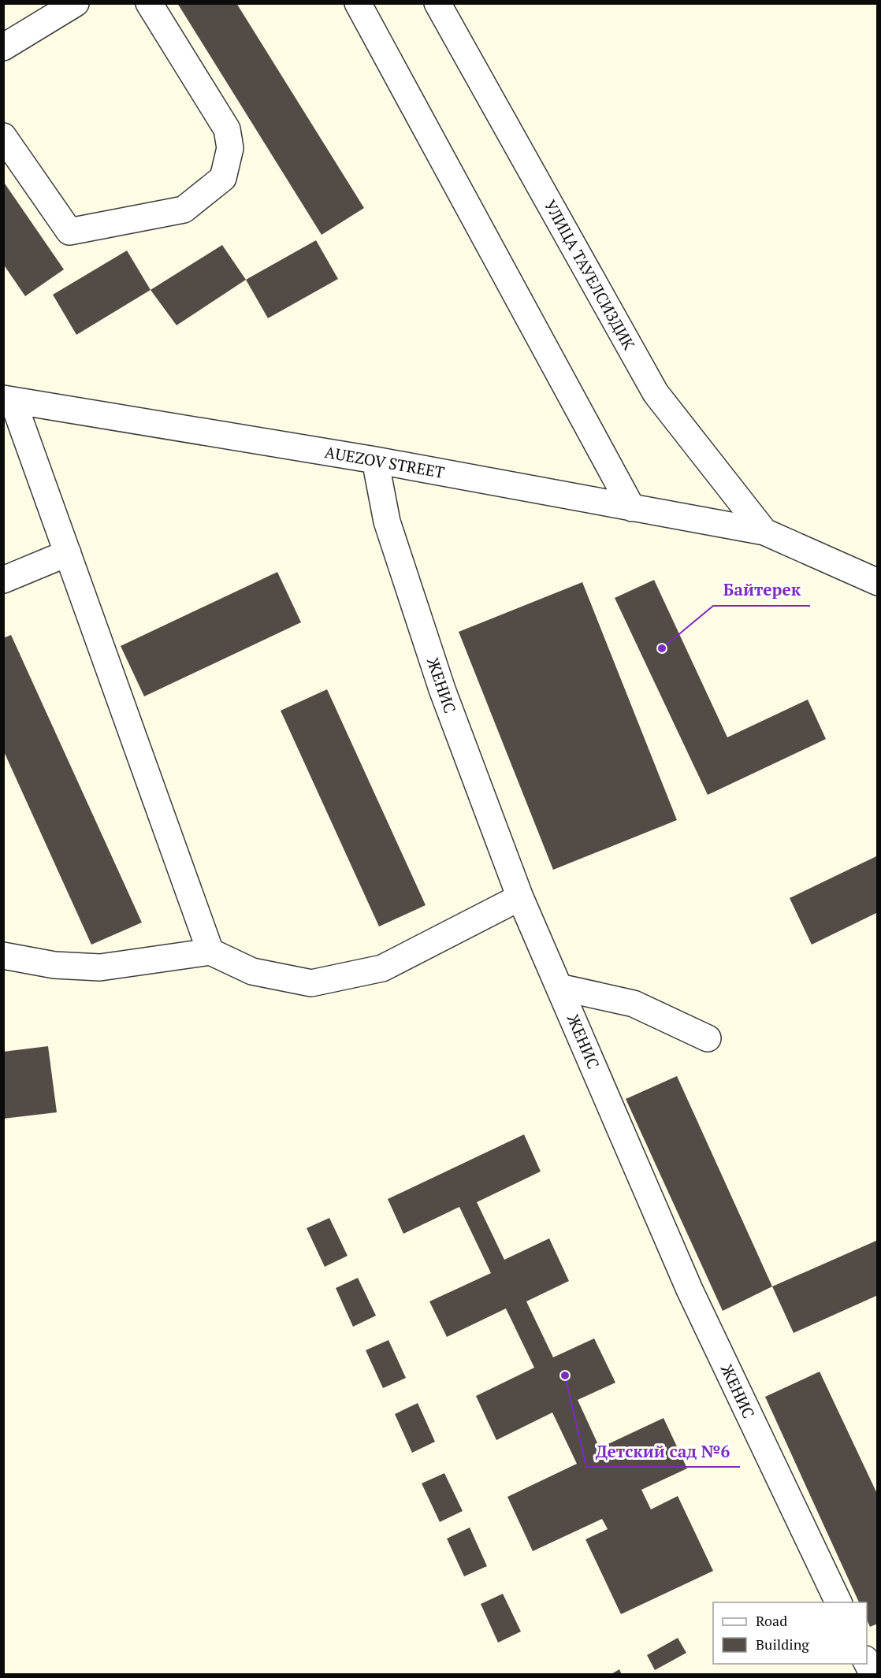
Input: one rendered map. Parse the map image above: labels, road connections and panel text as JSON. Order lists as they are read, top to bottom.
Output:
{
  "streets": {
    "street": ["УЛИЦА ТАУЕЛСИЗДИК", "AUEZOV STREET", "ЖЕНИС"]
  },
  "crossings": [
    ["УЛИЦА ТАУЕЛСИЗДИК", "AUEZOV STREET"],
    ["AUEZOV STREET", "ЖЕНИС"]
  ],
  "places": ["Байтерек", "Детский сад №6"],
  "legend": ["Road", "Building"]
}
